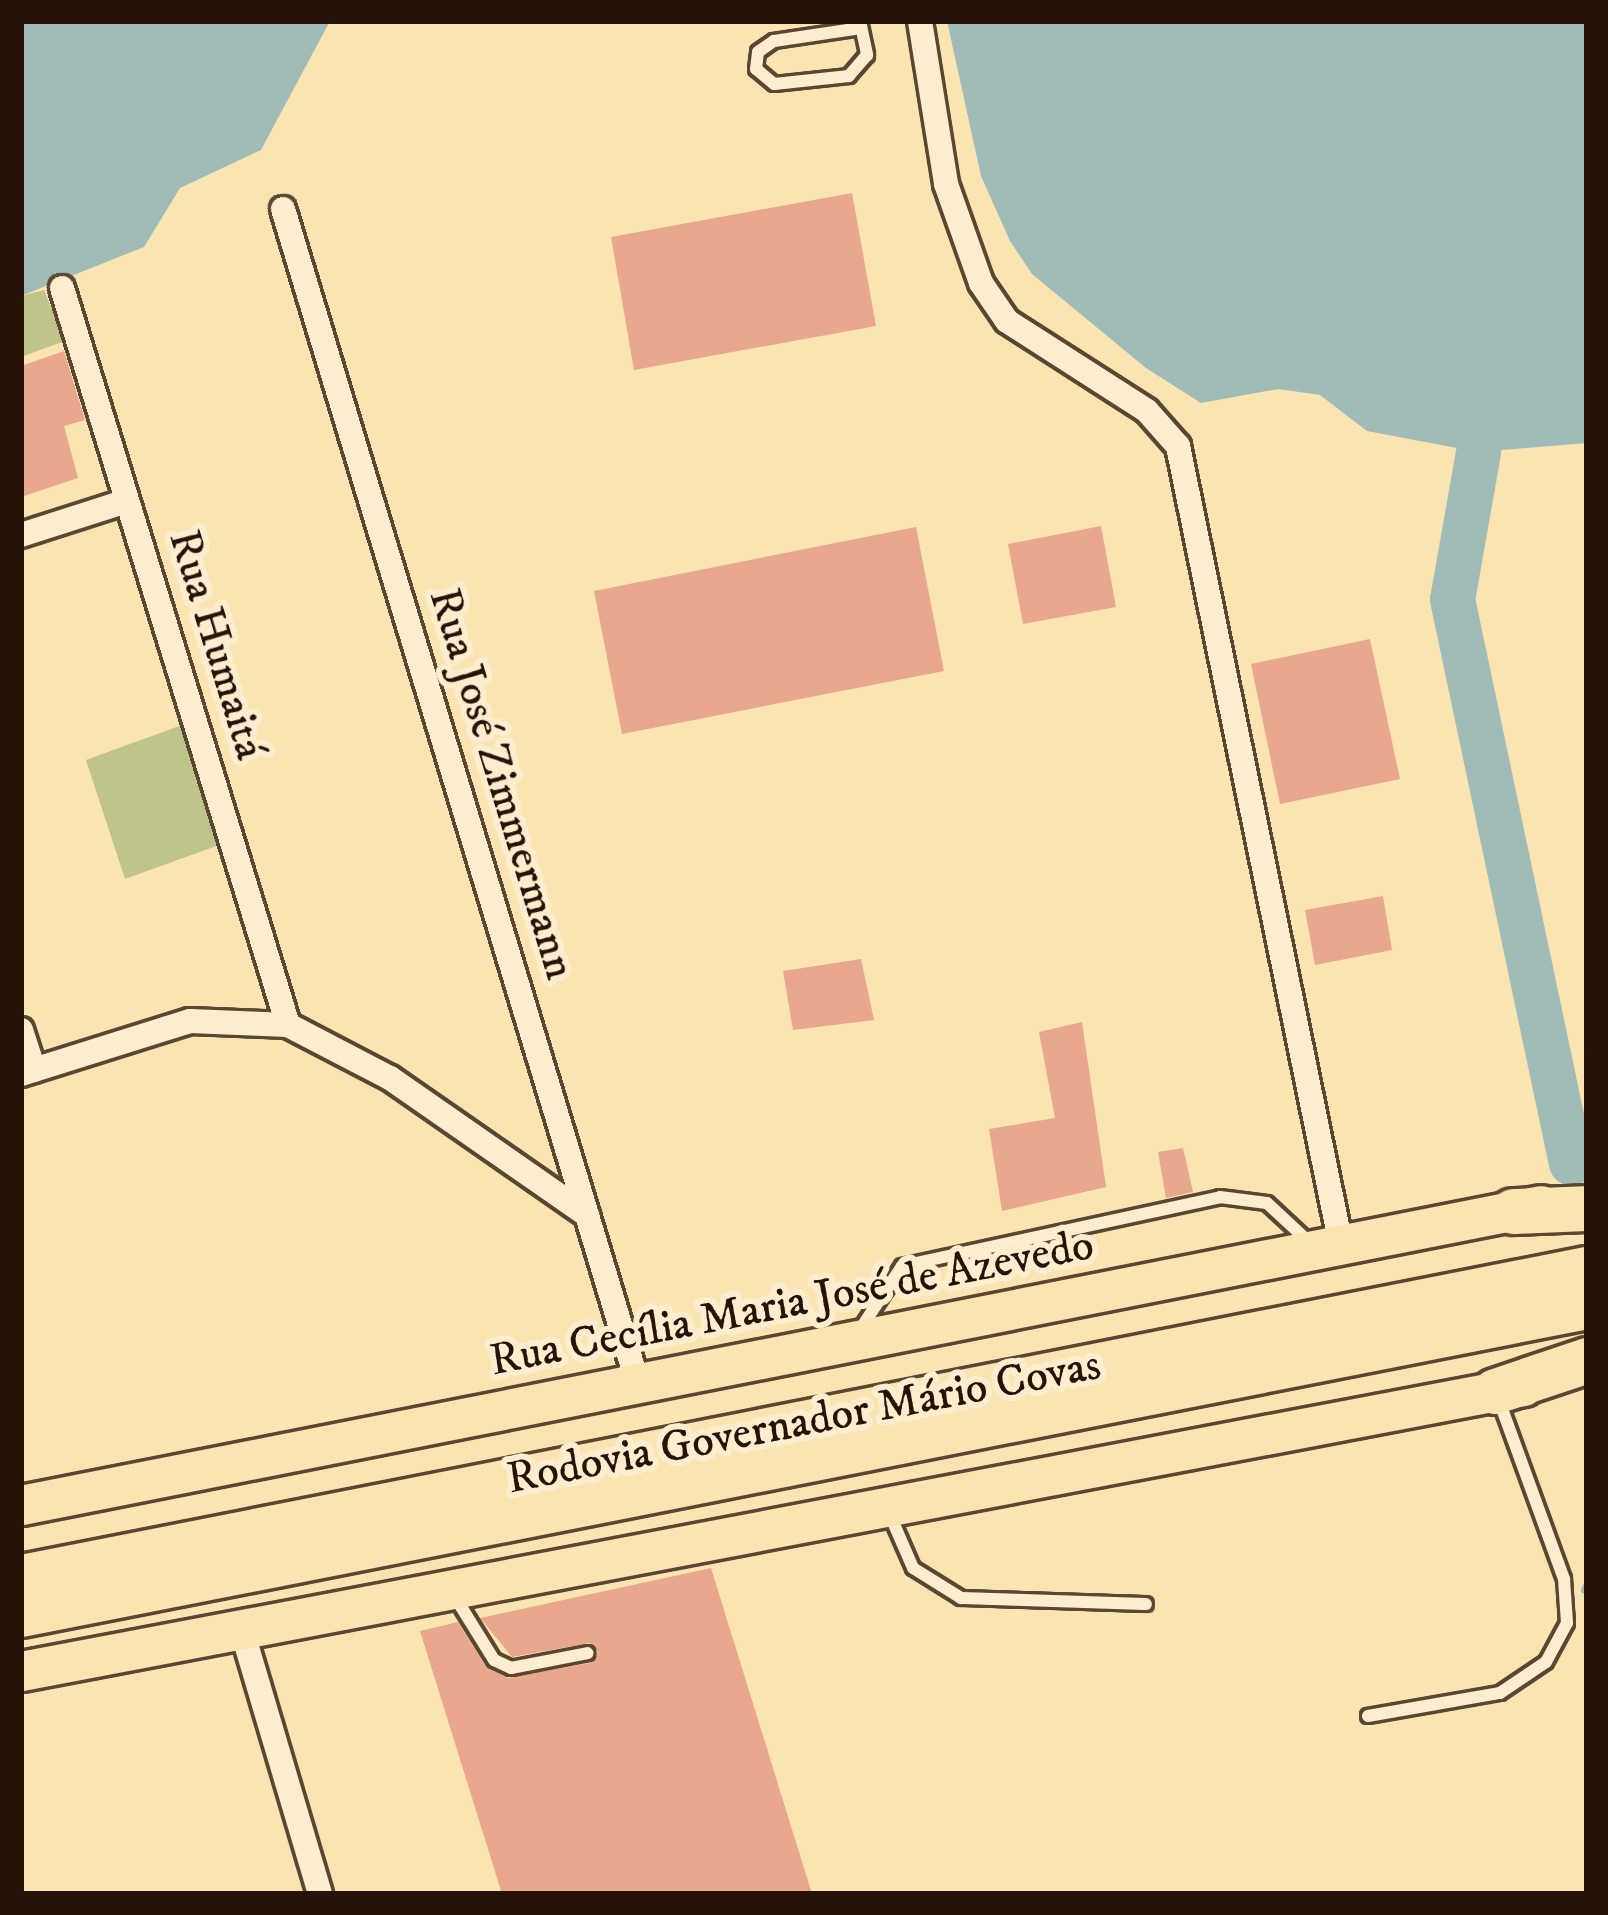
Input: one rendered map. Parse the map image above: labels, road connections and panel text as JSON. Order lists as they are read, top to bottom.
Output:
{
  "streets": {
    "highway": ["Rodovia Governador Mário Covas"],
    "main road": ["Rua Cecília Maria José de Azevedo"],
    "street": ["Rua Humaitá", "Rua José Zimmermann"]
  },
  "crossings": [
    ["Rua José Zimmermann", "Rua Cecília Maria José de Azevedo"]
  ]
}
